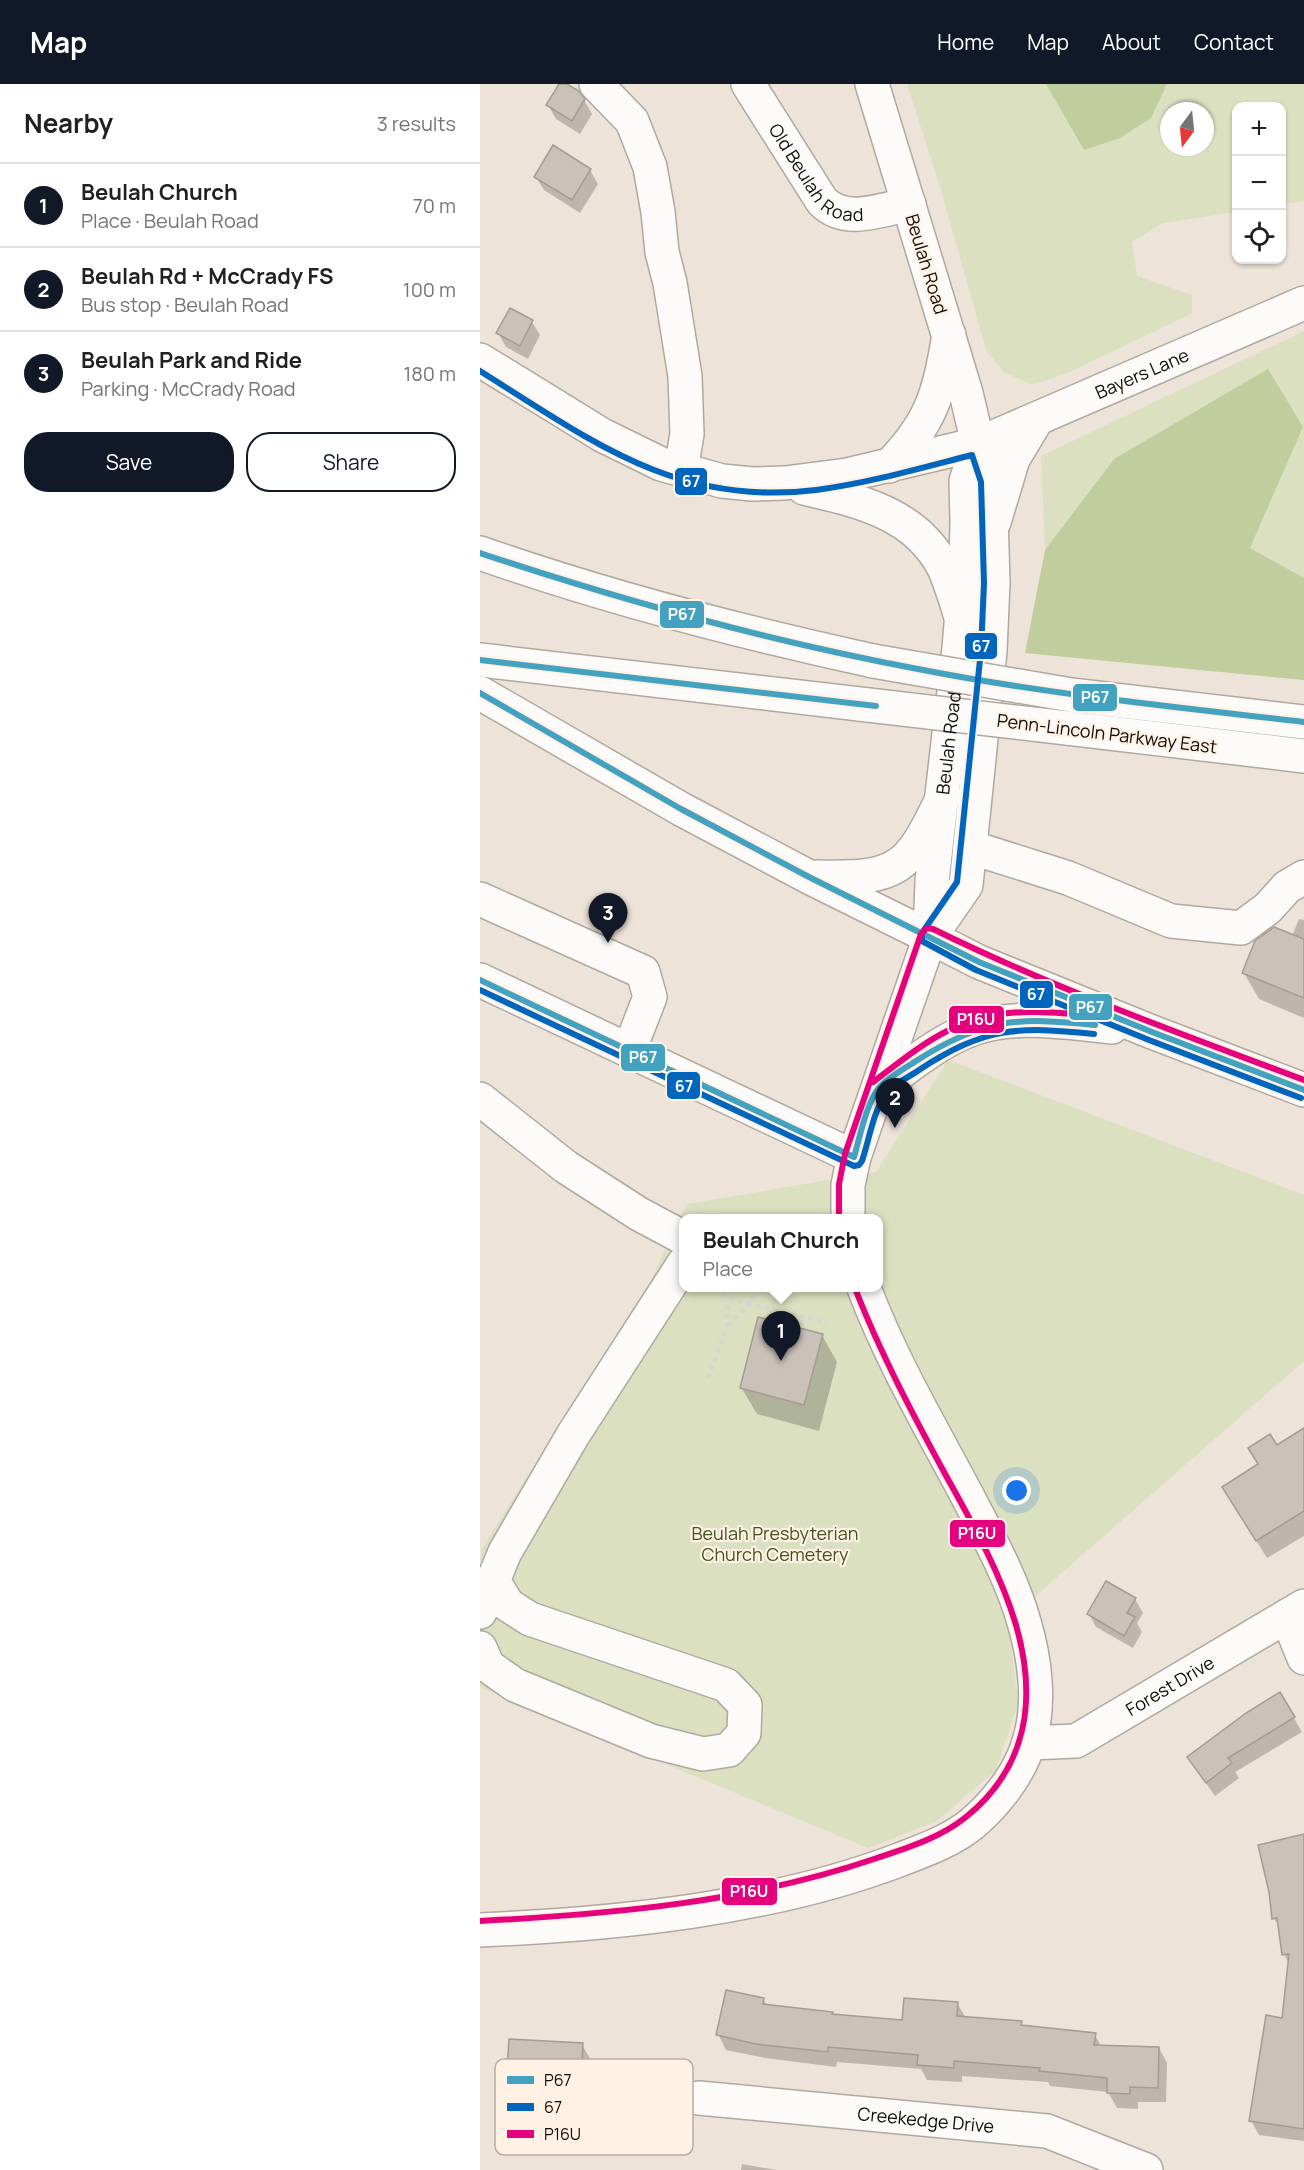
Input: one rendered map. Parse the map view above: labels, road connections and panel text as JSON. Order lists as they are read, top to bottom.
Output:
{
  "streets": {
    "main road": [
      "Old Beulah Road",
      "Beulah Road",
      "Bayers Lane",
      "Penn-Lincoln Parkway East",
      "Forest Drive",
      "Creekedge Drive"
    ]
  },
  "crossings": [
    ["Old Beulah Road", "Beulah Road"],
    ["Beulah Road", "Bayers Lane"]
  ],
  "parks": ["Beulah Presbyterian Church Cemetery"],
  "lines": ["transit line 67", "transit line P67", "transit line P16U"],
  "legend": ["P67", "67", "P16U"],
  "north": "bottom",
  "page": {
    "header": "Map",
    "nav": [
      "Home",
      "Map",
      "About",
      "Contact"
    ],
    "heading": ["Nearby", "3 results"],
    "map_buttons": ["+", "−"],
    "list": [
      {
        "mark": "1",
        "name": "Beulah Church",
        "note": "Place · Beulah Road",
        "value": "70 m"
      },
      {
        "mark": "2",
        "name": "Beulah Rd + McCrady FS",
        "note": "Bus stop · Beulah Road",
        "value": "100 m"
      },
      {
        "mark": "3",
        "name": "Beulah Park and Ride",
        "note": "Parking · McCrady Road",
        "value": "180 m"
      }
    ],
    "buttons": ["Save", "Share"],
    "pins": ["3", "2", "1"],
    "popup": ["Beulah Church", "Place"]
  }
}
